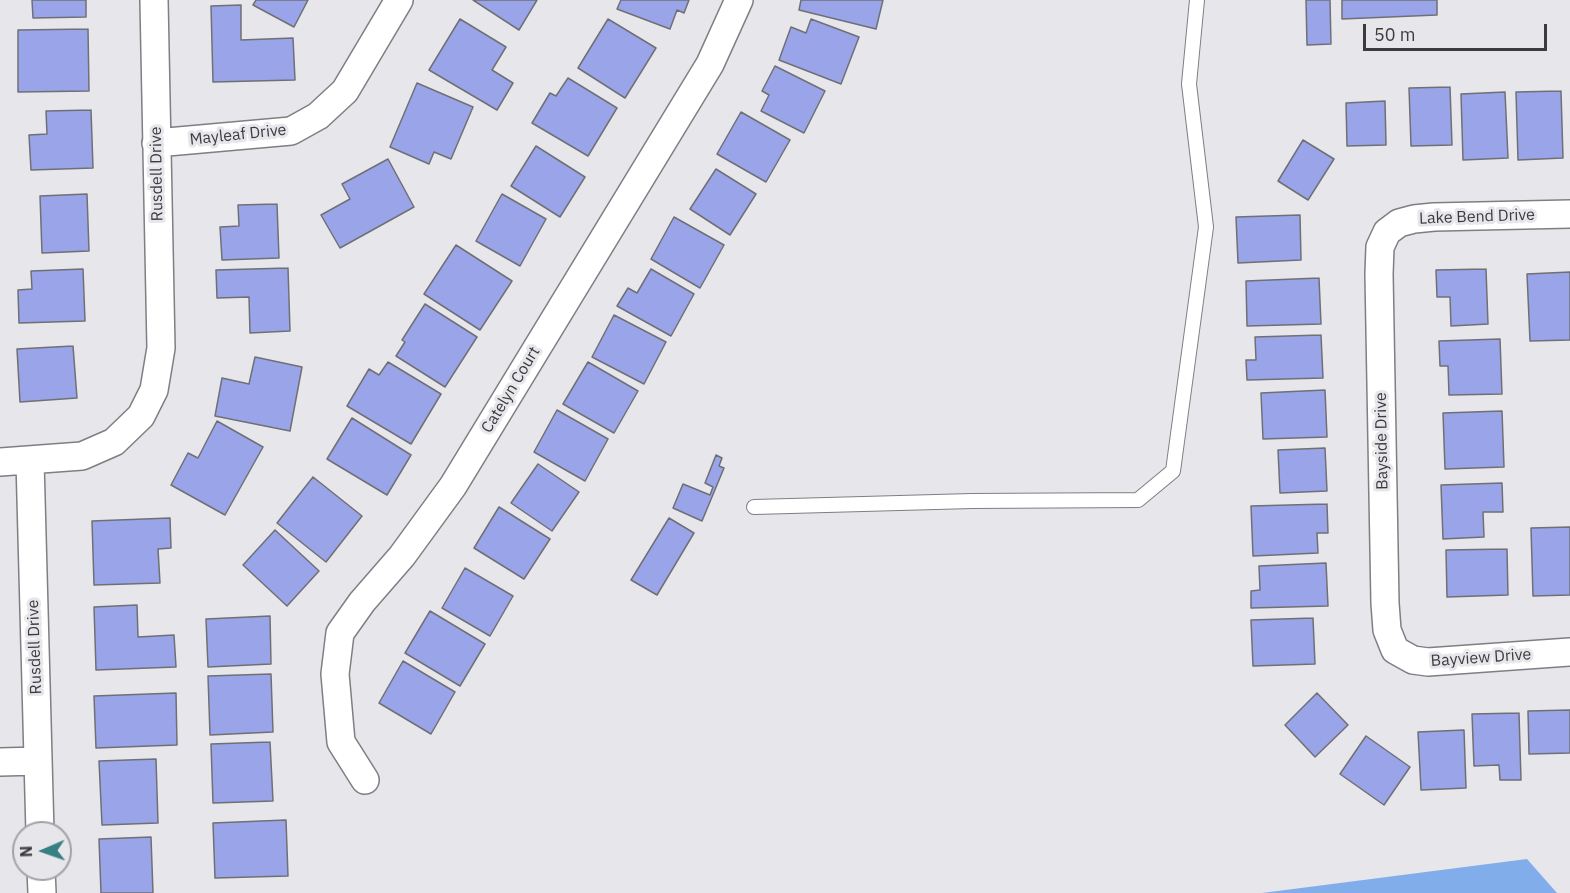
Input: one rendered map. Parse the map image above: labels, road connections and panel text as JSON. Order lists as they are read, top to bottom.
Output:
{
  "streets": {
    "street": [
      "Mayleaf Drive",
      "Rusdell Drive",
      "Lake Bend Drive",
      "Catelyn Court",
      "Bayside Drive",
      "Bayview Drive"
    ]
  },
  "crossings": [
    ["Mayleaf Drive", "Rusdell Drive"],
    ["Lake Bend Drive", "Bayside Drive"],
    ["Bayside Drive", "Bayview Drive"]
  ],
  "scale_bar": "50 m",
  "north": "left"
}
